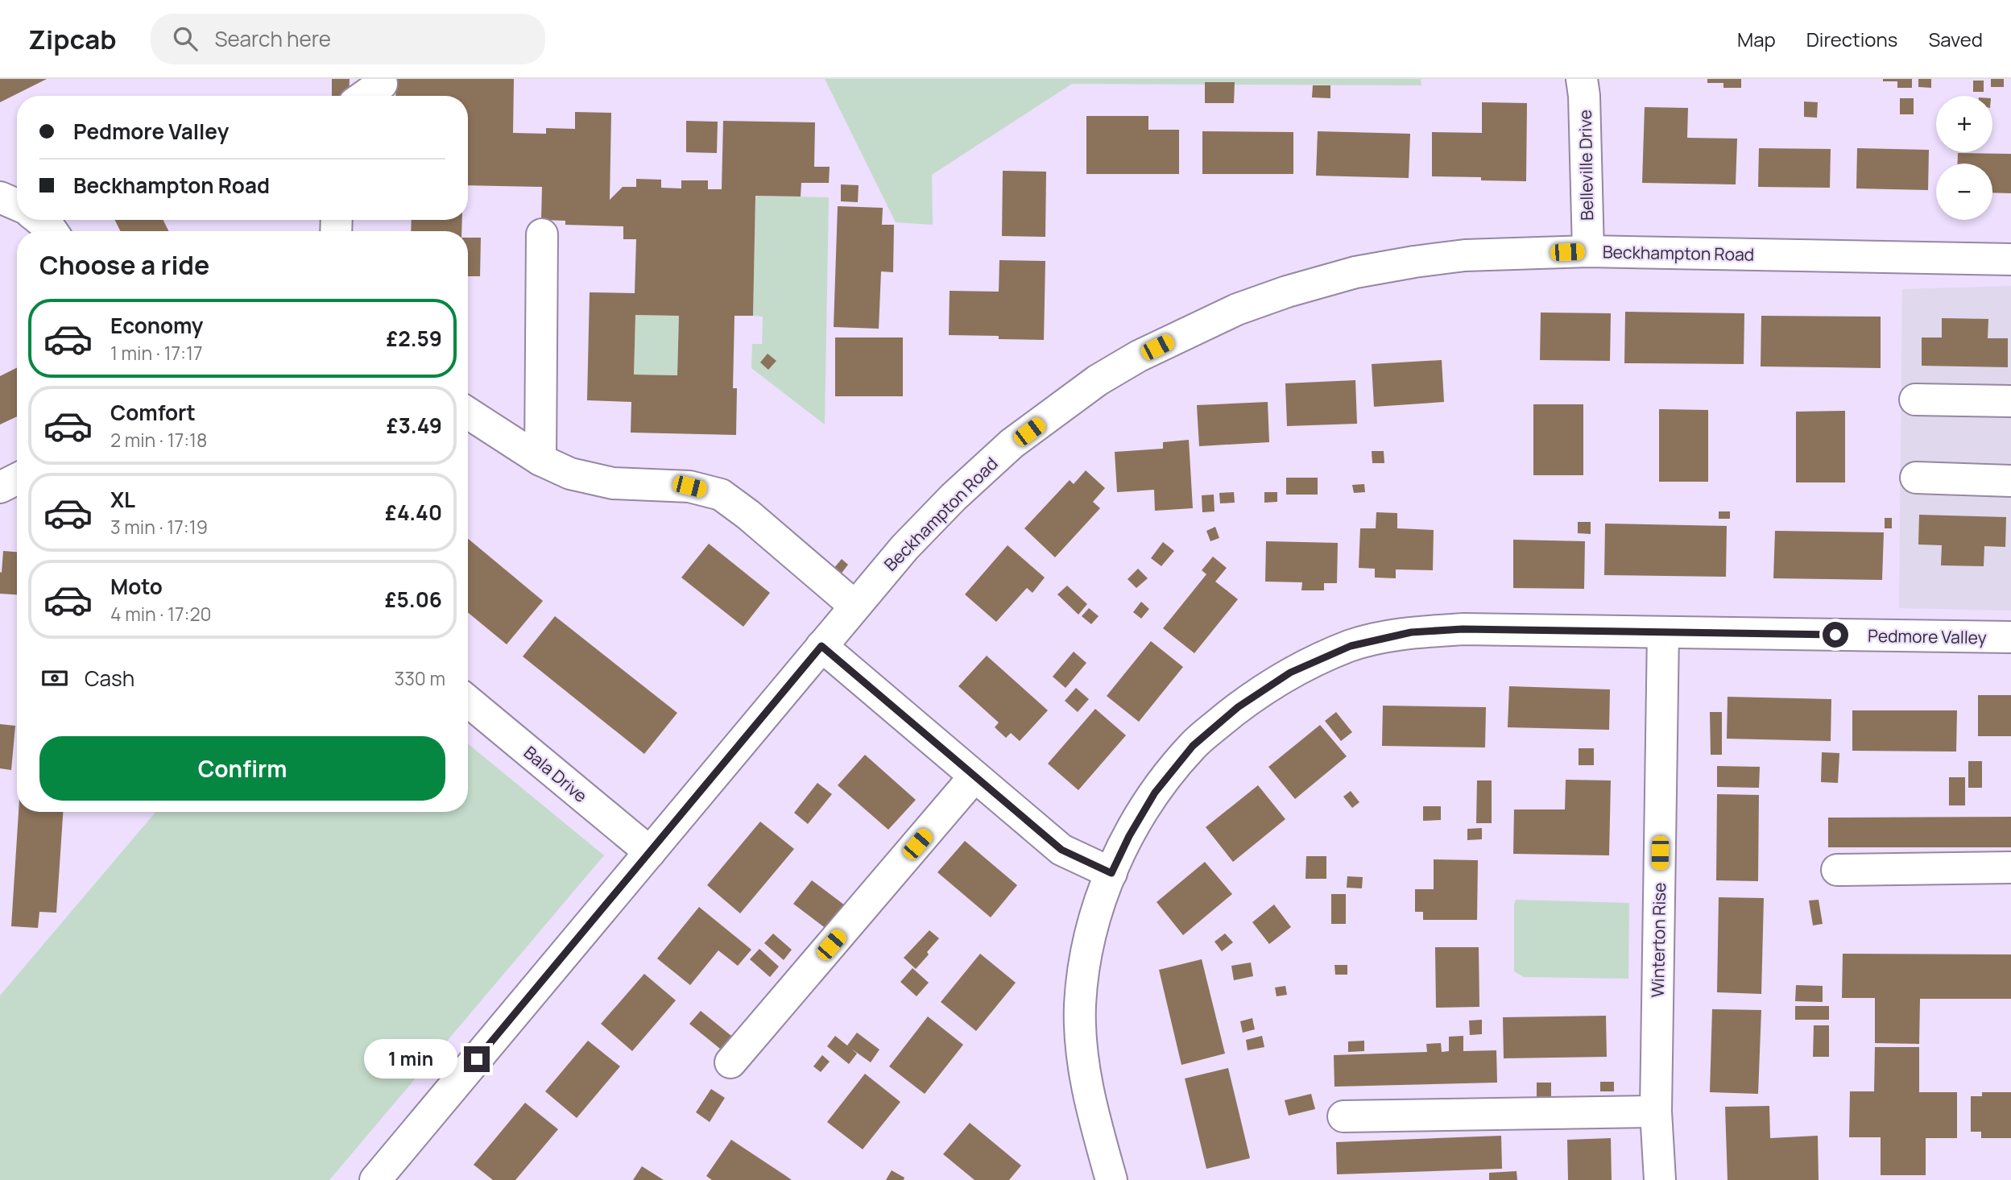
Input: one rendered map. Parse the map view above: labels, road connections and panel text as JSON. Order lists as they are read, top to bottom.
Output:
{
  "streets": {
    "street": [
      "Belleville Drive",
      "Beckhampton Road",
      "Pedmore Valley",
      "Bala Drive",
      "Winterton Rise"
    ]
  },
  "crossings": [
    ["Belleville Drive", "Beckhampton Road"],
    ["Beckhampton Road", "Bala Drive"],
    ["Pedmore Valley", "Winterton Rise"]
  ],
  "page": {
    "header": "Zipcab",
    "search": "Search here",
    "nav": ["Map", "Directions", "Saved"],
    "map_buttons": ["+", "−"],
    "banner": ["Pedmore Valley", "Beckhampton Road"],
    "heading": "Choose a ride",
    "list": [
      {
        "name": "Economy",
        "note": "1 min · 17:17",
        "value": "£2.59"
      },
      {
        "name": "Comfort",
        "note": "2 min · 17:18",
        "value": "£3.49"
      },
      {
        "name": "XL",
        "note": "3 min · 17:19",
        "value": "£4.40"
      },
      {
        "name": "Moto",
        "note": "4 min · 17:20",
        "value": "£5.06"
      }
    ],
    "pay": ["Cash", "330 m"],
    "buttons": "Confirm",
    "bubble": "1 min"
  }
}
